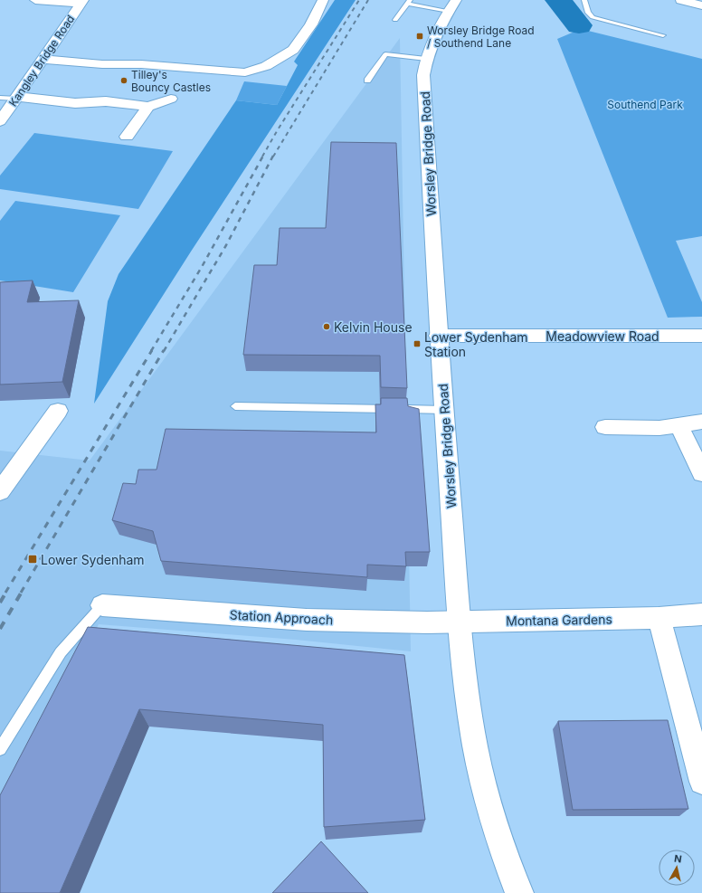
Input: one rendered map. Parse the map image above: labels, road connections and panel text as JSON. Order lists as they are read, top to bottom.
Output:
{
  "streets": {
    "street": [
      "Kangley Bridge Road",
      "Worsley Bridge Road",
      "Meadowview Road",
      "Station Approach",
      "Montana Gardens"
    ]
  },
  "crossings": [
    ["Worsley Bridge Road", "Meadowview Road"],
    ["Worsley Bridge Road", "Station Approach"],
    ["Worsley Bridge Road", "Montana Gardens"],
    ["Station Approach", "Montana Gardens"]
  ],
  "parks": ["Southend Park"],
  "places": {
    "transit": ["Worsley Bridge Road / Southend Lane", "Lower Sydenham Station", "Lower Sydenham"],
    "other": ["Tilley's Bouncy Castles", "Kelvin House"]
  },
  "north": "top"
}
